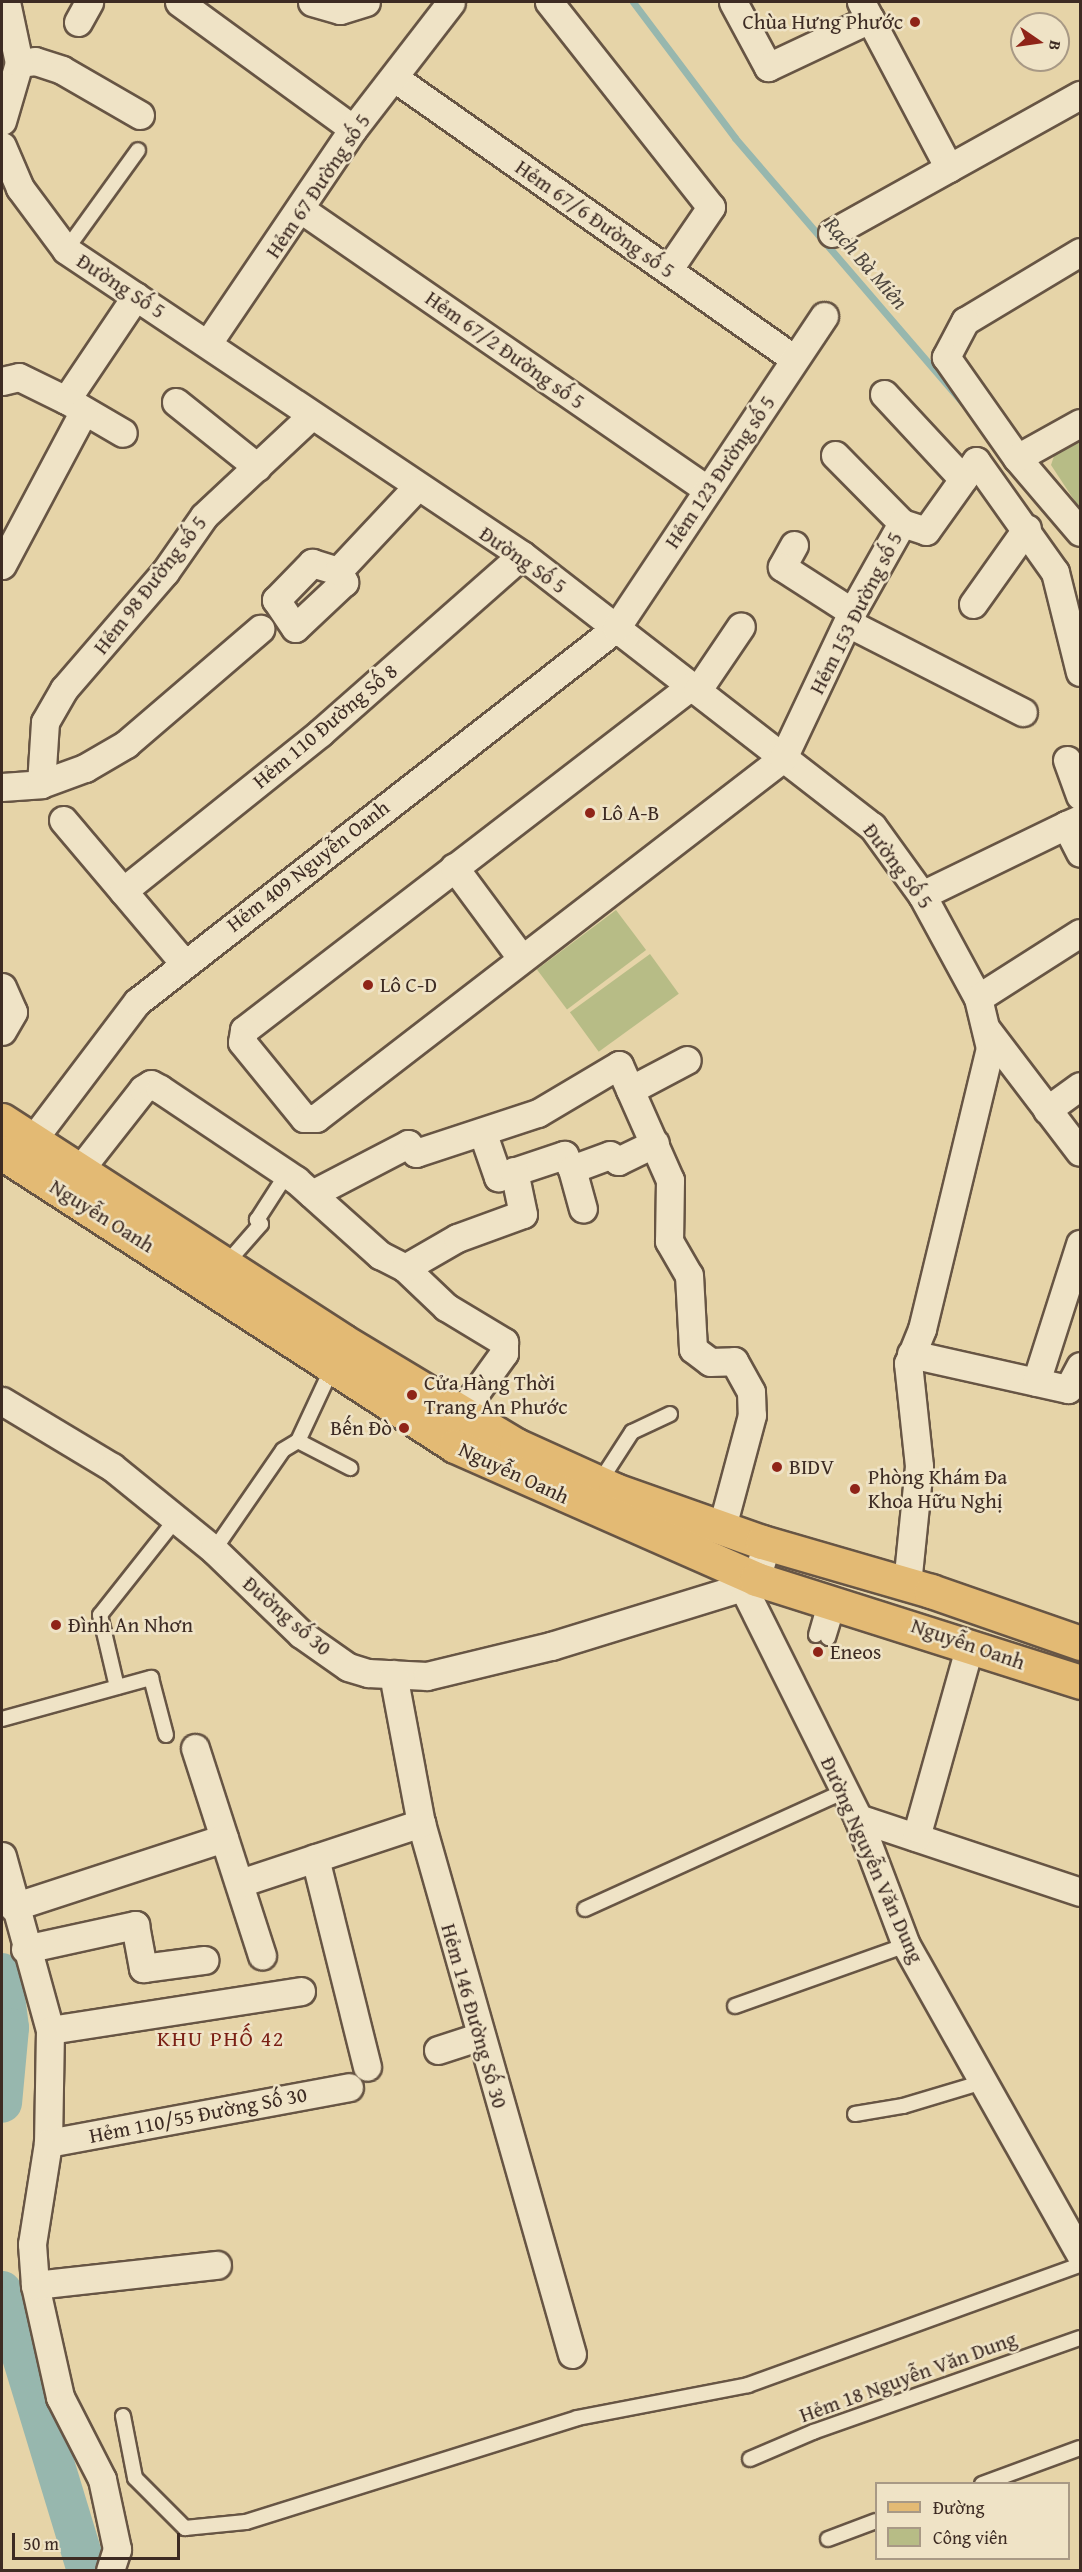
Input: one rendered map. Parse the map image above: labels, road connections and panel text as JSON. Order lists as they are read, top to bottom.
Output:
{
  "streets": {
    "main road": ["Nguyễn Oanh"],
    "street": [
      "Hẻm 67 Đường số 5",
      "Hẻm 67/6 Đường số 5",
      "Đường Số 5",
      "Hẻm 67/2 Đường số 5",
      "Hẻm 123 Đường số 5",
      "Hẻm 98 Đường số 5",
      "Hẻm 153 Đường số 5",
      "Hẻm 110 Đường Số 8",
      "Hẻm 409 Nguyễn Oanh",
      "Đường số 30",
      "Đường Nguyễn Văn Dung",
      "Hẻm 146 Đường Số 30",
      "Hẻm 110/55 Đường Số 30"
    ],
    "lane": ["Hẻm 18 Nguyễn Văn Dung"]
  },
  "crossings": [
    ["Hẻm 67 Đường số 5", "Hẻm 67/6 Đường số 5"],
    ["Hẻm 67 Đường số 5", "Đường Số 5"],
    ["Hẻm 67 Đường số 5", "Hẻm 67/2 Đường số 5"],
    ["Hẻm 67/6 Đường số 5", "Hẻm 123 Đường số 5"],
    ["Đường Số 5", "Hẻm 123 Đường số 5"],
    ["Đường Số 5", "Hẻm 98 Đường số 5"],
    ["Đường Số 5", "Hẻm 153 Đường số 5"],
    ["Đường Số 5", "Hẻm 110 Đường Số 8"],
    ["Đường Số 5", "Hẻm 409 Nguyễn Oanh"],
    ["Hẻm 67/2 Đường số 5", "Hẻm 123 Đường số 5"],
    ["Hẻm 123 Đường số 5", "Hẻm 409 Nguyễn Oanh"],
    ["Hẻm 409 Nguyễn Oanh", "Nguyễn Oanh"],
    ["Nguyễn Oanh", "Đường số 30"],
    ["Nguyễn Oanh", "Đường Nguyễn Văn Dung"],
    ["Đường số 30", "Đường Nguyễn Văn Dung"],
    ["Đường số 30", "Hẻm 146 Đường Số 30"]
  ],
  "districts": ["KHU PHỐ 42"],
  "water": ["Rạch Bà Miên"],
  "places": [
    "Chùa Hưng Phước",
    "Lô A-B",
    "Lô C-D",
    "Cửa Hàng Thời Trang An Phước",
    "Bến Đò",
    "BIDV",
    "Phòng Khám Đa Khoa Hữu Nghị",
    "Đình An Nhơn",
    "Eneos"
  ],
  "legend": ["Đường", "Công viên"],
  "scale_bar": "50 m",
  "north": "right"
}
